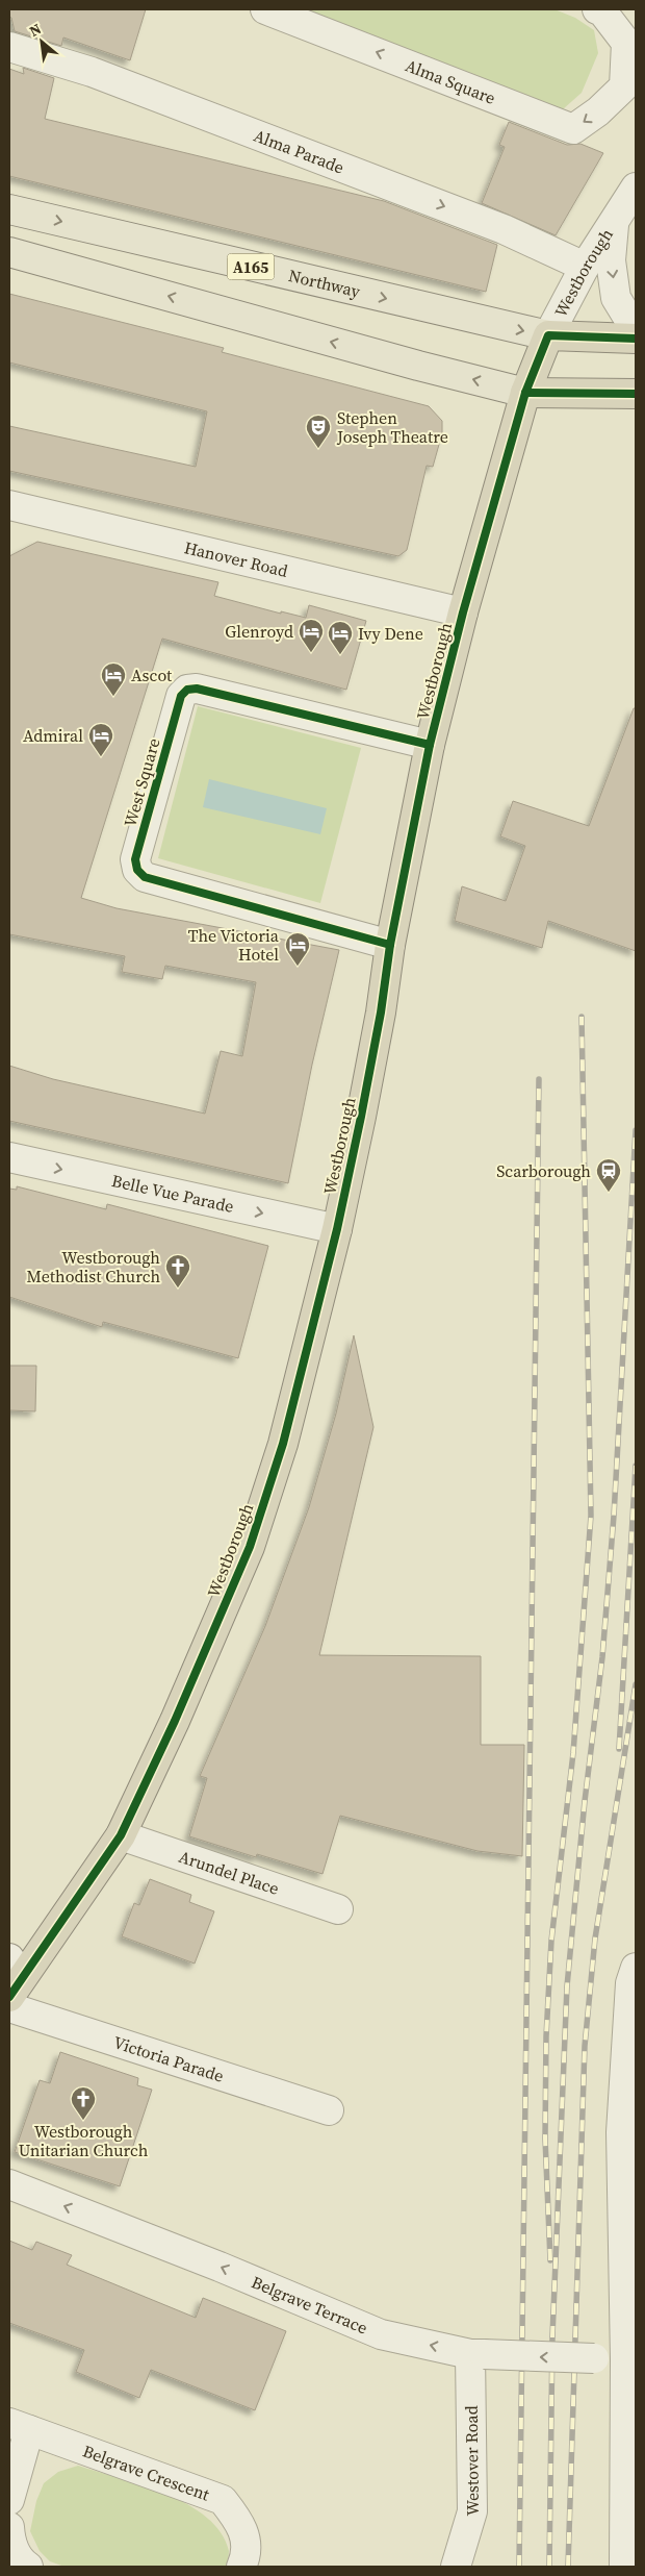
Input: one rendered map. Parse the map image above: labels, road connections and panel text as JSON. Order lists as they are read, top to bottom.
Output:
{
  "streets": {
    "highway": ["A165", "Westborough"],
    "main road": ["Northway"],
    "street": [
      "Alma Square",
      "Alma Parade",
      "Hanover Road",
      "West Square",
      "Belle Vue Parade",
      "Arundel Place",
      "Victoria Parade",
      "Belgrave Terrace",
      "Westover Road",
      "Belgrave Crescent"
    ]
  },
  "crossings": [
    ["Alma Parade", "Westborough"],
    ["A165", "Westborough"],
    ["A165", "Northway"],
    ["Westborough", "Northway"],
    ["Westborough", "Hanover Road"],
    ["Westborough", "West Square"],
    ["Westborough", "Belle Vue Parade"],
    ["Westborough", "Arundel Place"],
    ["Belgrave Terrace", "Westover Road"]
  ],
  "one_way": [
    "Alma Square",
    "Alma Parade",
    "Belle Vue Parade",
    "Belgrave Terrace"
  ],
  "places": {
    "theatre": ["Stephen Joseph Theatre"],
    "hotel": [
      "Glenroyd",
      "Ivy Dene",
      "Ascot",
      "Admiral",
      "The Victoria Hotel"
    ],
    "station": ["Scarborough"],
    "church": ["Westborough Methodist Church", "Westborough Unitarian Church"]
  },
  "north": "top left"
}
